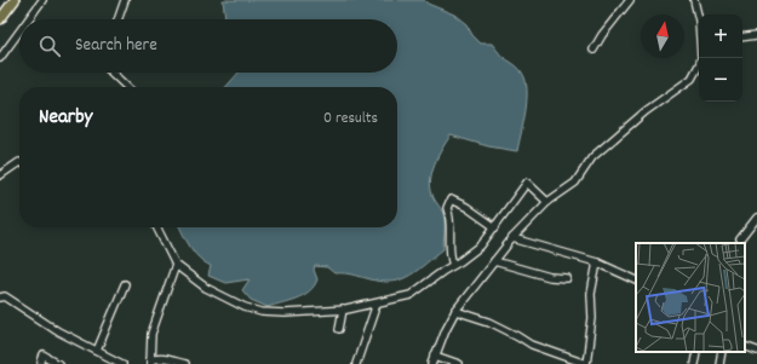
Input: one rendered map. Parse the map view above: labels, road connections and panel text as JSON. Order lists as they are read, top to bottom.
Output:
{
  "north": "top",
  "page": {
    "map_buttons": ["+", "−"],
    "search": "Search here",
    "heading": ["Nearby", "0 results"]
  }
}
